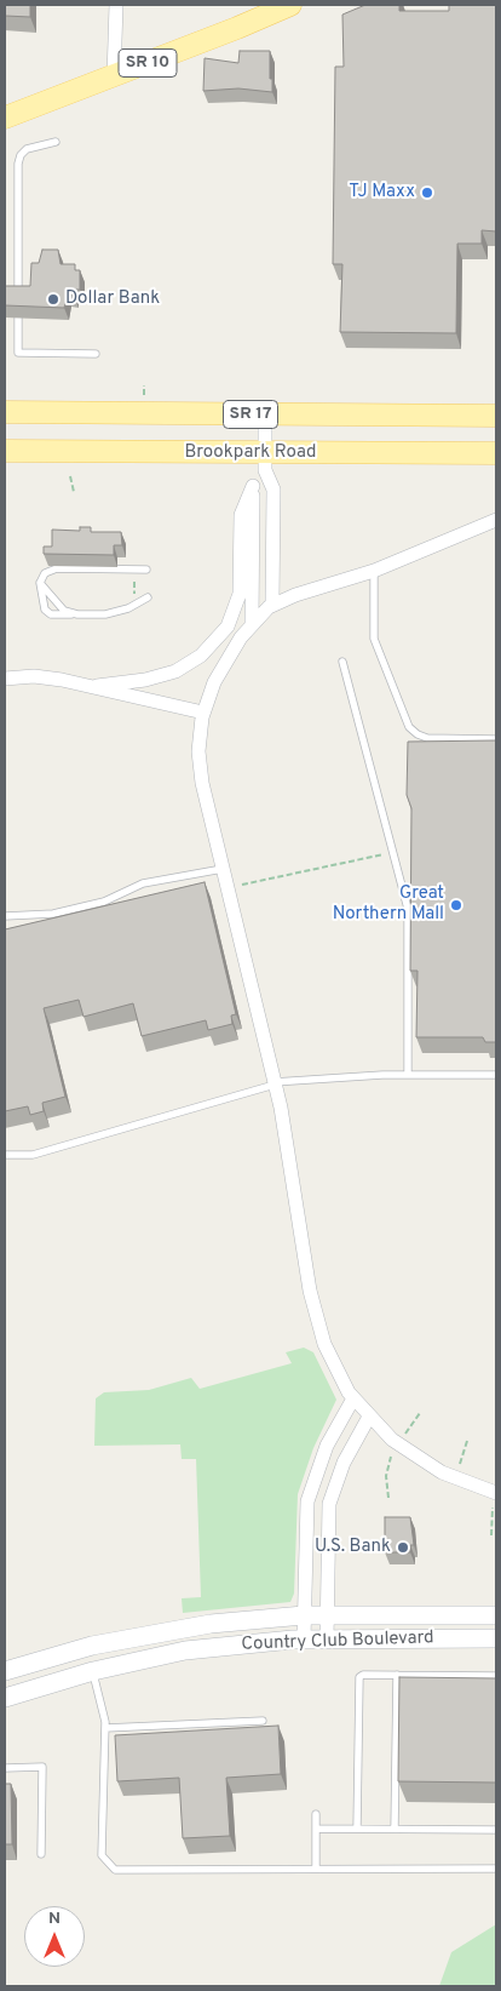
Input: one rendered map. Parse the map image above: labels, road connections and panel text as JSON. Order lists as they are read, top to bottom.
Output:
{
  "streets": {
    "main road": ["SR 10", "SR 17", "Brookpark Road"],
    "street": ["Country Club Boulevard"]
  },
  "places": [
    "TJ Maxx",
    "Dollar Bank",
    "Great Northern Mall",
    "U.S. Bank"
  ],
  "north": "top"
}
